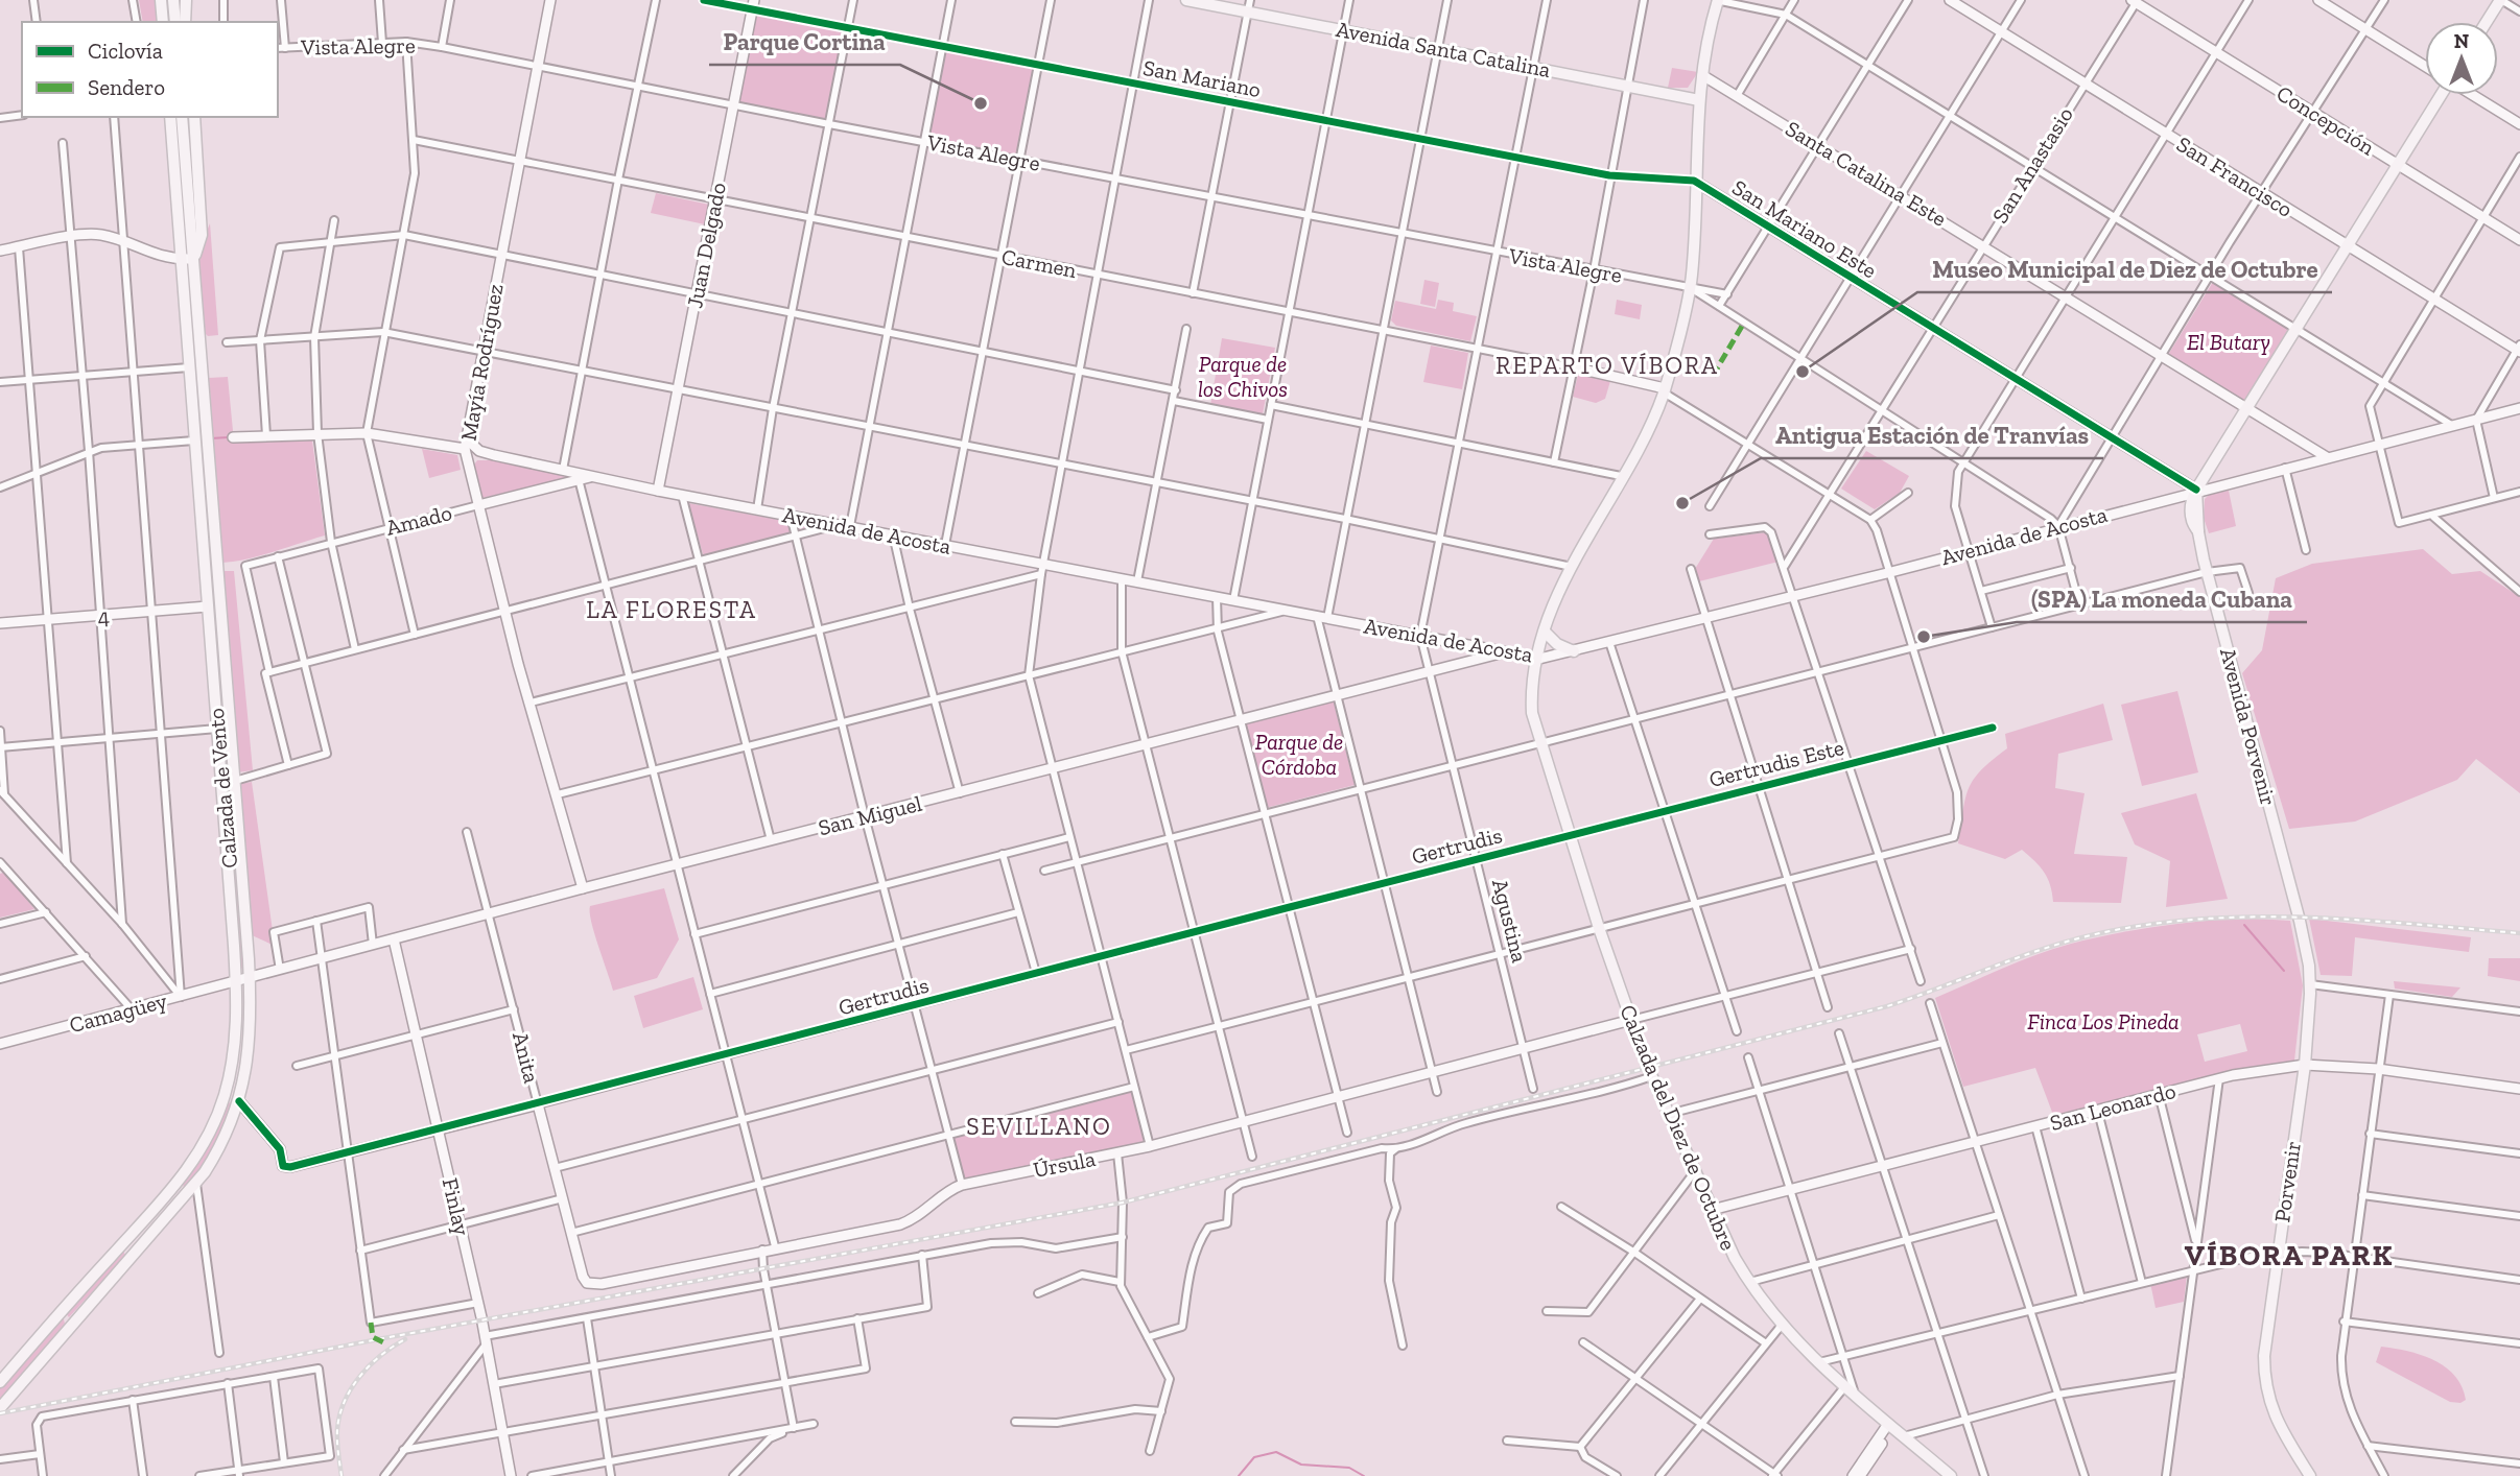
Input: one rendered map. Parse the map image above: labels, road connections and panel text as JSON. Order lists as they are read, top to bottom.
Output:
{
  "streets": {
    "main road": [
      "Avenida Santa Catalina",
      "Avenida Porvenir",
      "Calzada de Vento",
      "Calzada del Diez de Octubre",
      "Porvenir"
    ],
    "street": [
      "Vista Alegre",
      "San Mariano",
      "Concepción",
      "San Anastasio",
      "Santa Catalina Este",
      "San Francisco",
      "San Mariano Este",
      "Juan Delgado",
      "Carmen",
      "Mayía Rodríguez",
      "Amado",
      "Avenida de Acosta",
      "4",
      "Gertrudis Este",
      "San Miguel",
      "Gertrudis",
      "Agustina",
      "Camagüey",
      "Anita",
      "San Leonardo",
      "Úrsula",
      "Finlay"
    ]
  },
  "crossings": [
    ["Vista Alegre", "Juan Delgado"],
    ["Vista Alegre", "Mayía Rodríguez"],
    ["San Mariano", "San Mariano Este"],
    ["San Mariano", "Juan Delgado"],
    ["Concepción", "San Anastasio"],
    ["Concepción", "Avenida Porvenir"],
    ["San Anastasio", "Santa Catalina Este"],
    ["San Anastasio", "San Francisco"],
    ["San Anastasio", "San Mariano Este"],
    ["Santa Catalina Este", "Avenida de Acosta"],
    ["Santa Catalina Este", "Avenida Porvenir"],
    ["San Francisco", "Avenida Porvenir"],
    ["San Mariano Este", "Avenida de Acosta"],
    ["San Mariano Este", "Avenida Porvenir"],
    ["Juan Delgado", "Carmen"],
    ["Juan Delgado", "Avenida de Acosta"],
    ["Carmen", "Mayía Rodríguez"],
    ["Mayía Rodríguez", "Amado"],
    ["Mayía Rodríguez", "Avenida de Acosta"],
    ["Mayía Rodríguez", "San Miguel"],
    ["Amado", "Avenida de Acosta"],
    ["Avenida de Acosta", "Avenida Porvenir"],
    ["Avenida de Acosta", "San Miguel"],
    ["Avenida de Acosta", "Agustina"],
    ["Avenida de Acosta", "Calzada del Diez de Octubre"],
    ["4", "Calzada de Vento"],
    ["Avenida Porvenir", "Porvenir"],
    ["Gertrudis Este", "Gertrudis"],
    ["Gertrudis Este", "Calzada del Diez de Octubre"],
    ["Calzada de Vento", "San Miguel"],
    ["Calzada de Vento", "Gertrudis"],
    ["Calzada de Vento", "Camagüey"],
    ["San Miguel", "Agustina"],
    ["San Miguel", "Camagüey"],
    ["San Miguel", "Anita"],
    ["San Miguel", "Finlay"],
    ["Gertrudis", "Agustina"],
    ["Gertrudis", "Anita"],
    ["Gertrudis", "Calzada del Diez de Octubre"],
    ["Gertrudis", "Finlay"],
    ["Agustina", "Úrsula"],
    ["Anita", "Úrsula"],
    ["San Leonardo", "Calzada del Diez de Octubre"],
    ["San Leonardo", "Porvenir"],
    ["Calzada del Diez de Octubre", "Úrsula"]
  ],
  "districts": [
    "REPARTO VÍBORA",
    "LA FLORESTA",
    "SEVILLANO",
    "VÍBORA PARK"
  ],
  "parks": [
    "El Butary",
    "Parque de los Chivos",
    "Parque de Córdoba",
    "Finca Los Pineda"
  ],
  "places": [
    "Parque Cortina",
    "Museo Municipal de Diez de Octubre",
    "Antigua Estación de Tranvías",
    "(SPA) La moneda Cubana"
  ],
  "legend": ["Ciclovía", "Sendero"],
  "north": "top"
}
